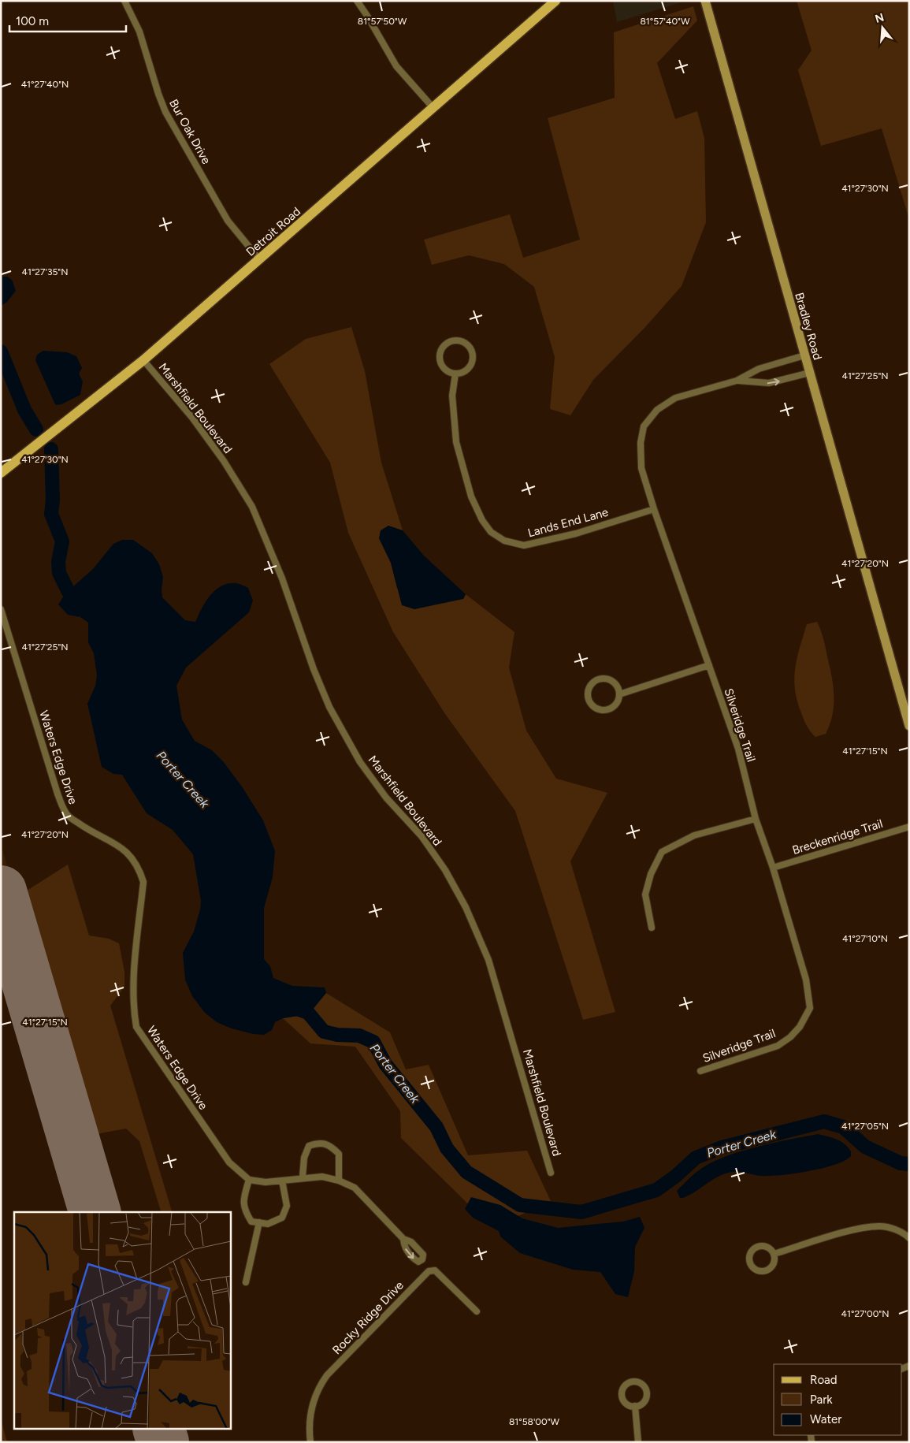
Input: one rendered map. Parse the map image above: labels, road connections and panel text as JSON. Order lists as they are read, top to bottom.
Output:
{
  "streets": {
    "main road": ["Detroit Road"],
    "street": [
      "Bur Oak Drive",
      "Bradley Road",
      "Marshfield Boulevard",
      "Lands End Lane",
      "Silveridge Trail",
      "Waters Edge Drive",
      "Breckenridge Trail",
      "Rocky Ridge Drive"
    ]
  },
  "crossings": [
    ["Bur Oak Drive", "Detroit Road"],
    ["Detroit Road", "Marshfield Boulevard"],
    ["Bradley Road", "Silveridge Trail"],
    ["Lands End Lane", "Silveridge Trail"],
    ["Silveridge Trail", "Breckenridge Trail"]
  ],
  "water": ["Porter Creek"],
  "legend": ["Road", "Park", "Water"],
  "scale_bar": "100 m",
  "north": "top",
  "coordinates": [
    "81°57'50\"W",
    "81°57'40\"W",
    "41°27'40\"N",
    "41°27'30\"N",
    "41°27'35\"N",
    "41°27'25\"N",
    "41°27'20\"N",
    "41°27'15\"N",
    "41°27'10\"N",
    "41°27'05\"N",
    "41°27'00\"N",
    "81°58'00\"W"
  ]
}
